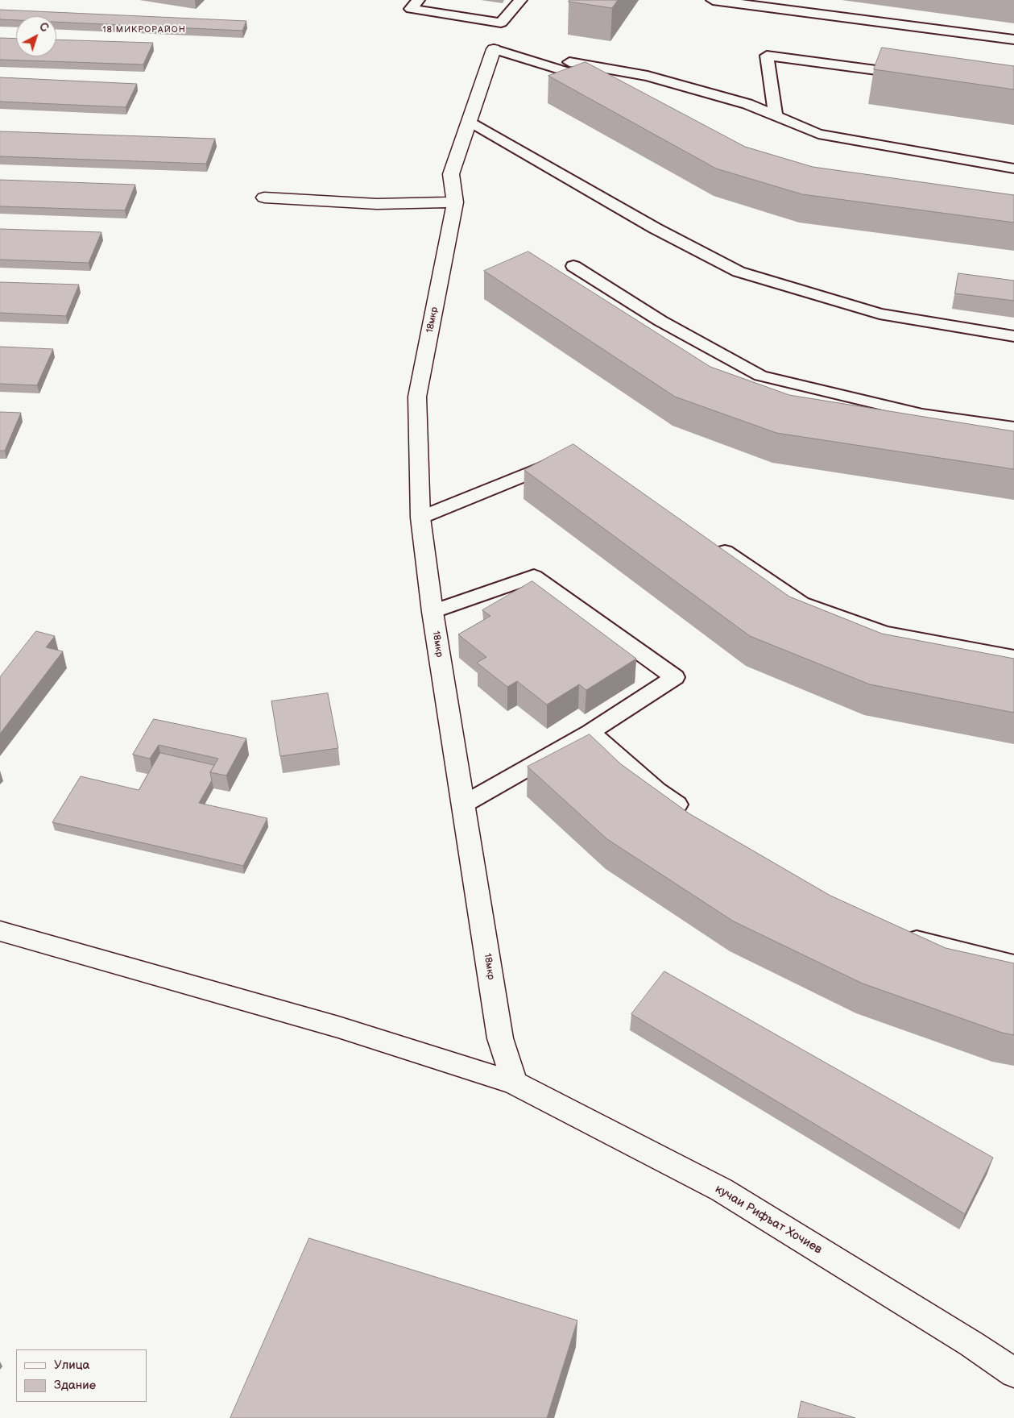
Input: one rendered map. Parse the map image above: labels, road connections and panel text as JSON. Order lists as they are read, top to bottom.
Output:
{
  "streets": {
    "street": ["18мкр", "кучаи Рифъат Хочиев"]
  },
  "crossings": [
    ["18мкр", "кучаи Рифъат Хочиев"]
  ],
  "districts": ["18 МИКРОРАЙОН"],
  "legend": ["Улица", "Здание"],
  "north": "top right"
}
